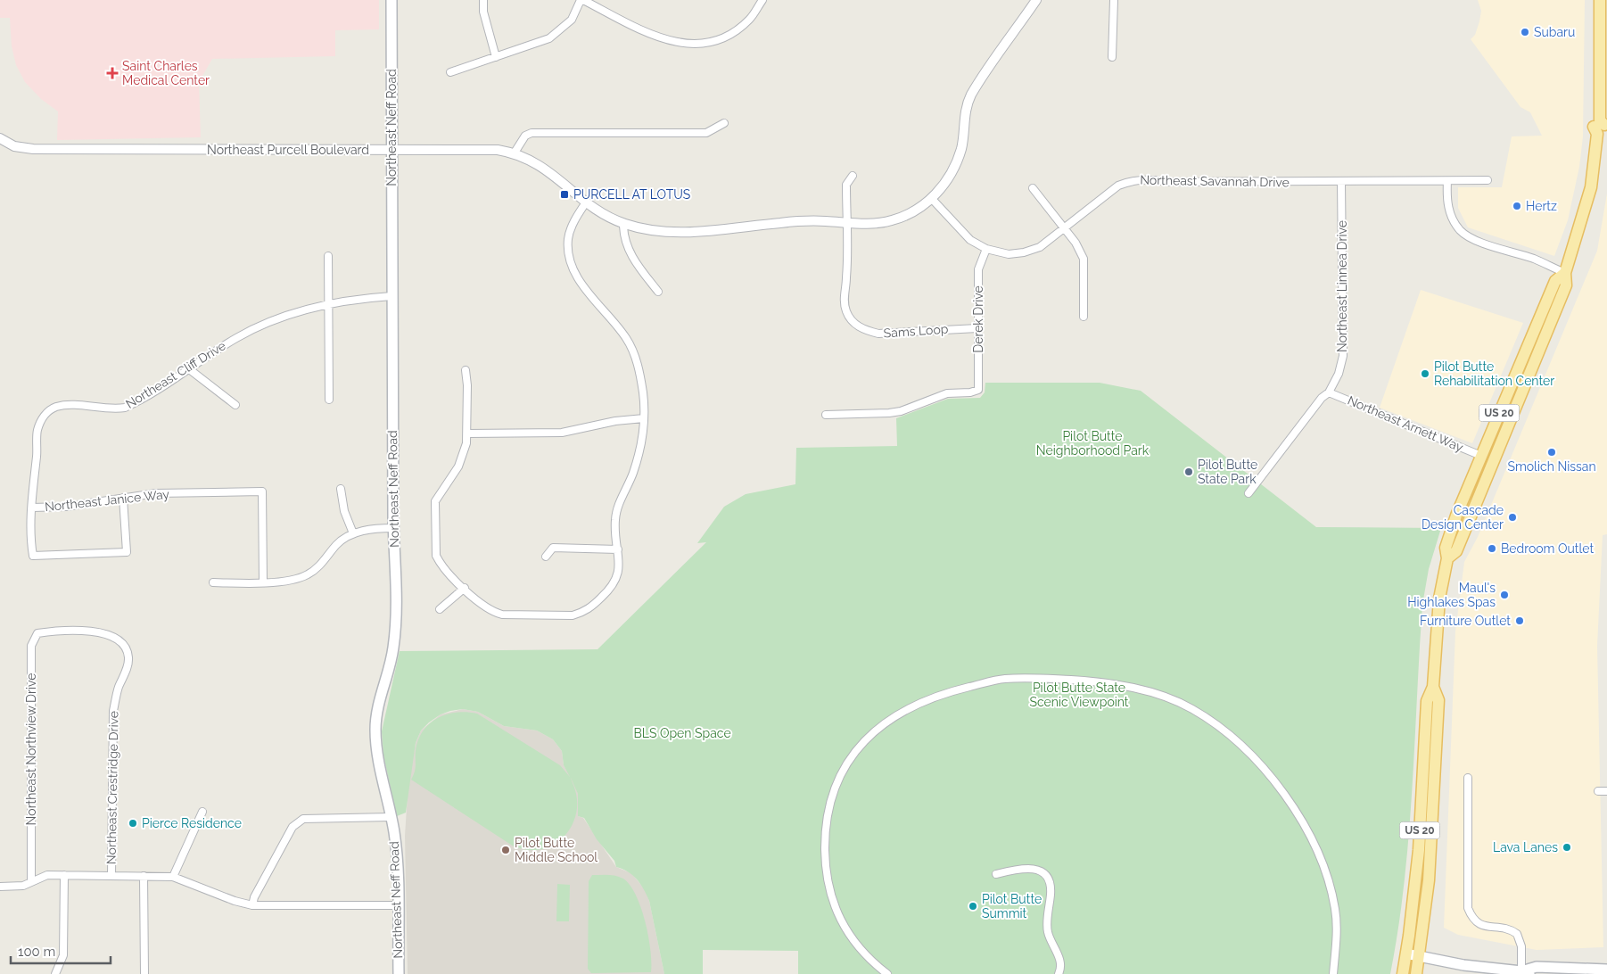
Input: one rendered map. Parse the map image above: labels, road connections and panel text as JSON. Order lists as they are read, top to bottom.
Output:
{
  "streets": {
    "main road": ["Northeast Neff Road", "US 20"],
    "street": [
      "Northeast Purcell Boulevard",
      "Northeast Savannah Drive",
      "Northeast Linnea Drive",
      "Derek Drive",
      "Sams Loop",
      "Northeast Cliff Drive",
      "Northeast Arnett Way",
      "Northeast Janice Way",
      "Northeast Northview Drive",
      "Northeast Crestridge Drive"
    ]
  },
  "crossings": [
    ["Northeast Neff Road", "Northeast Purcell Boulevard"],
    ["Northeast Neff Road", "Northeast Cliff Drive"],
    ["Northeast Purcell Boulevard", "Northeast Savannah Drive"],
    ["Northeast Purcell Boulevard", "Sams Loop"],
    ["Northeast Savannah Drive", "Northeast Linnea Drive"],
    ["Northeast Savannah Drive", "Derek Drive"],
    ["Northeast Linnea Drive", "Northeast Arnett Way"],
    ["Derek Drive", "Sams Loop"],
    ["Northeast Cliff Drive", "Northeast Janice Way"],
    ["US 20", "Northeast Arnett Way"],
    ["Northeast Northview Drive", "Northeast Crestridge Drive"]
  ],
  "parks": ["Pilot Butte Neighborhood Park", "Pilot Butte State Scenic Viewpoint", "BLS Open Space"],
  "places": {
    "other": [
      "Subaru",
      "Hertz",
      "Pilot Butte Rehabilitation Center",
      "Smolich Nissan",
      "Pilot Butte State Park",
      "Cascade Design Center",
      "Bedroom Outlet",
      "Maul's Highlakes Spas",
      "Furniture Outlet",
      "Pierce Residence",
      "Lava Lanes",
      "Pilot Butte Middle School",
      "Pilot Butte Summit"
    ],
    "health": ["Saint Charles Medical Center"],
    "transit": ["PURCELL AT LOTUS"]
  },
  "scale_bar": "100 m"
}
